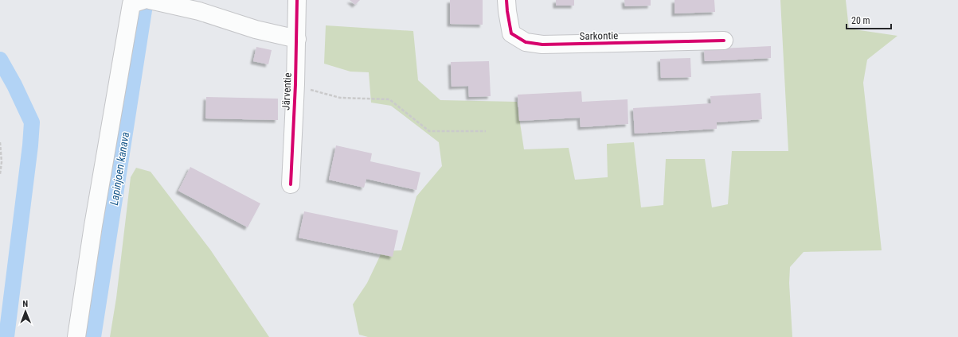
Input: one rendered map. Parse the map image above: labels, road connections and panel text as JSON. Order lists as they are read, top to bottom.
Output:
{
  "streets": {
    "street": ["Sarkontie", "Järventie"]
  },
  "water": ["Lapinjoen kanava"],
  "scale_bar": "20 m",
  "north": "top"
}
